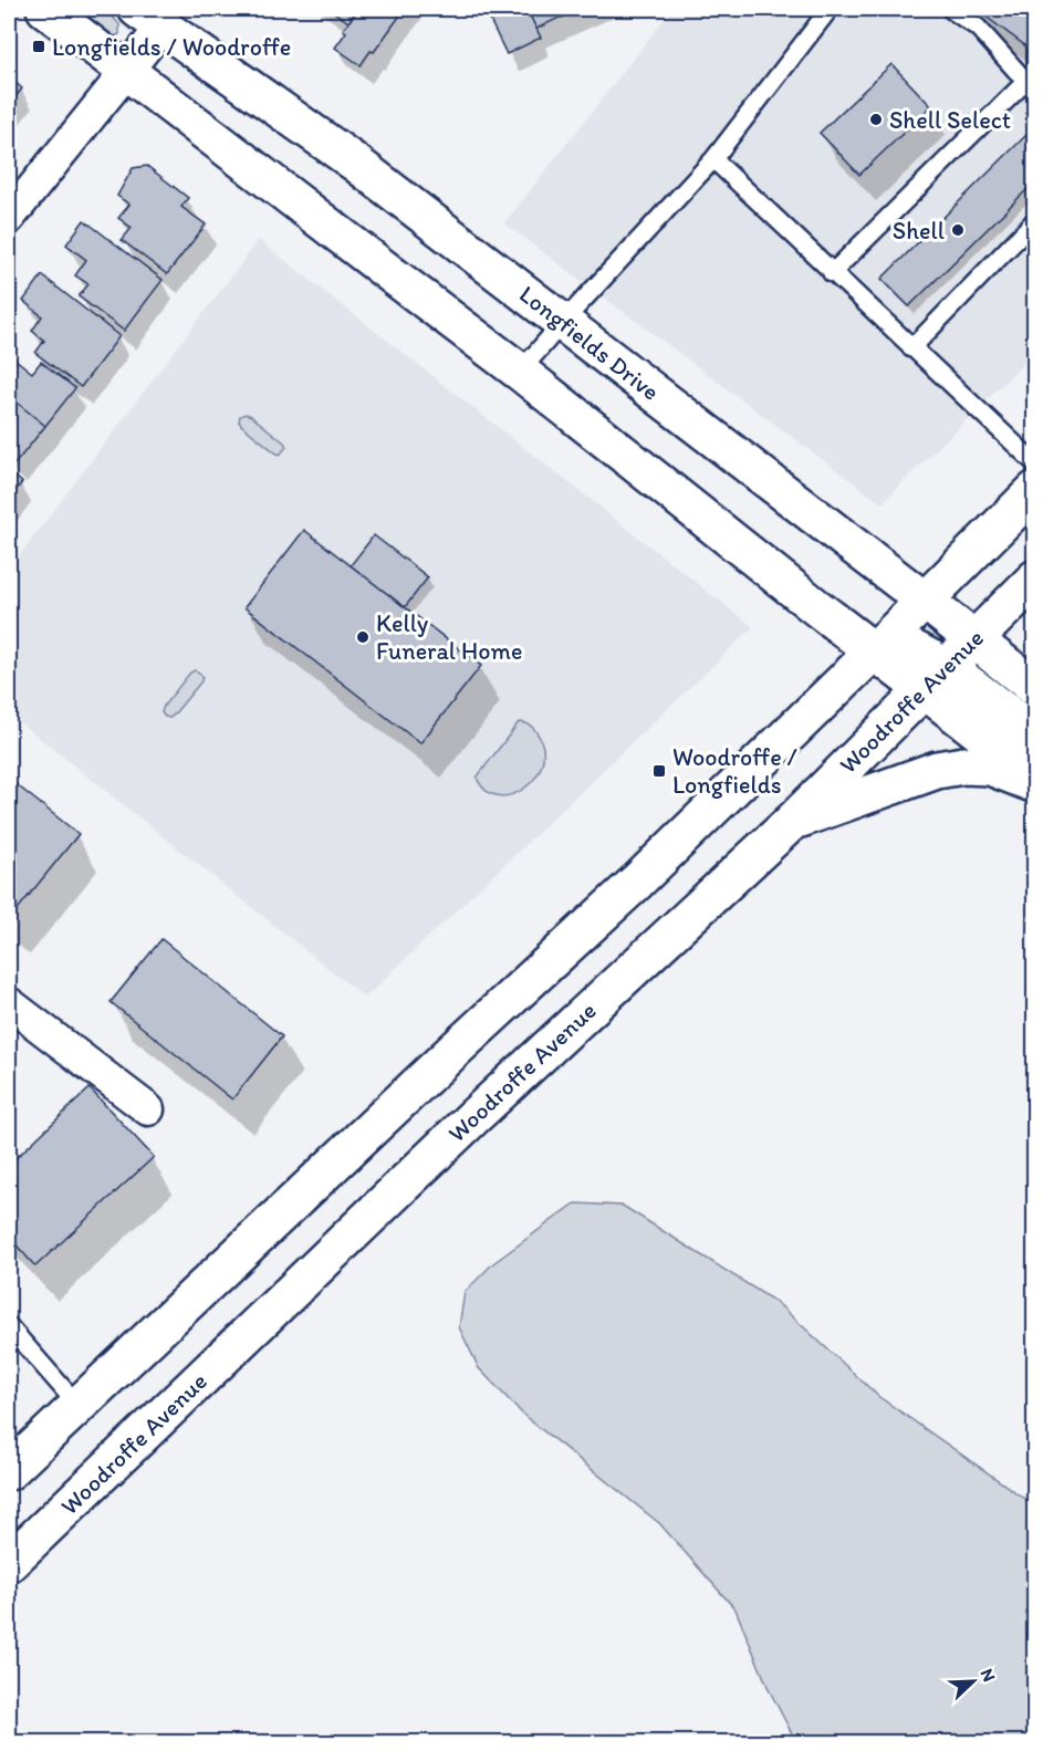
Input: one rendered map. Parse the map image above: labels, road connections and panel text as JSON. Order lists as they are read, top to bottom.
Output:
{
  "streets": {
    "main road": ["Longfields Drive", "Woodroffe Avenue"]
  },
  "crossings": [
    ["Longfields Drive", "Woodroffe Avenue"]
  ],
  "places": {
    "transit": ["Longfields / Woodroffe", "Woodroffe / Longfields"],
    "other": ["Shell Select", "Shell", "Kelly Funeral Home"]
  },
  "north": "top right"
}
